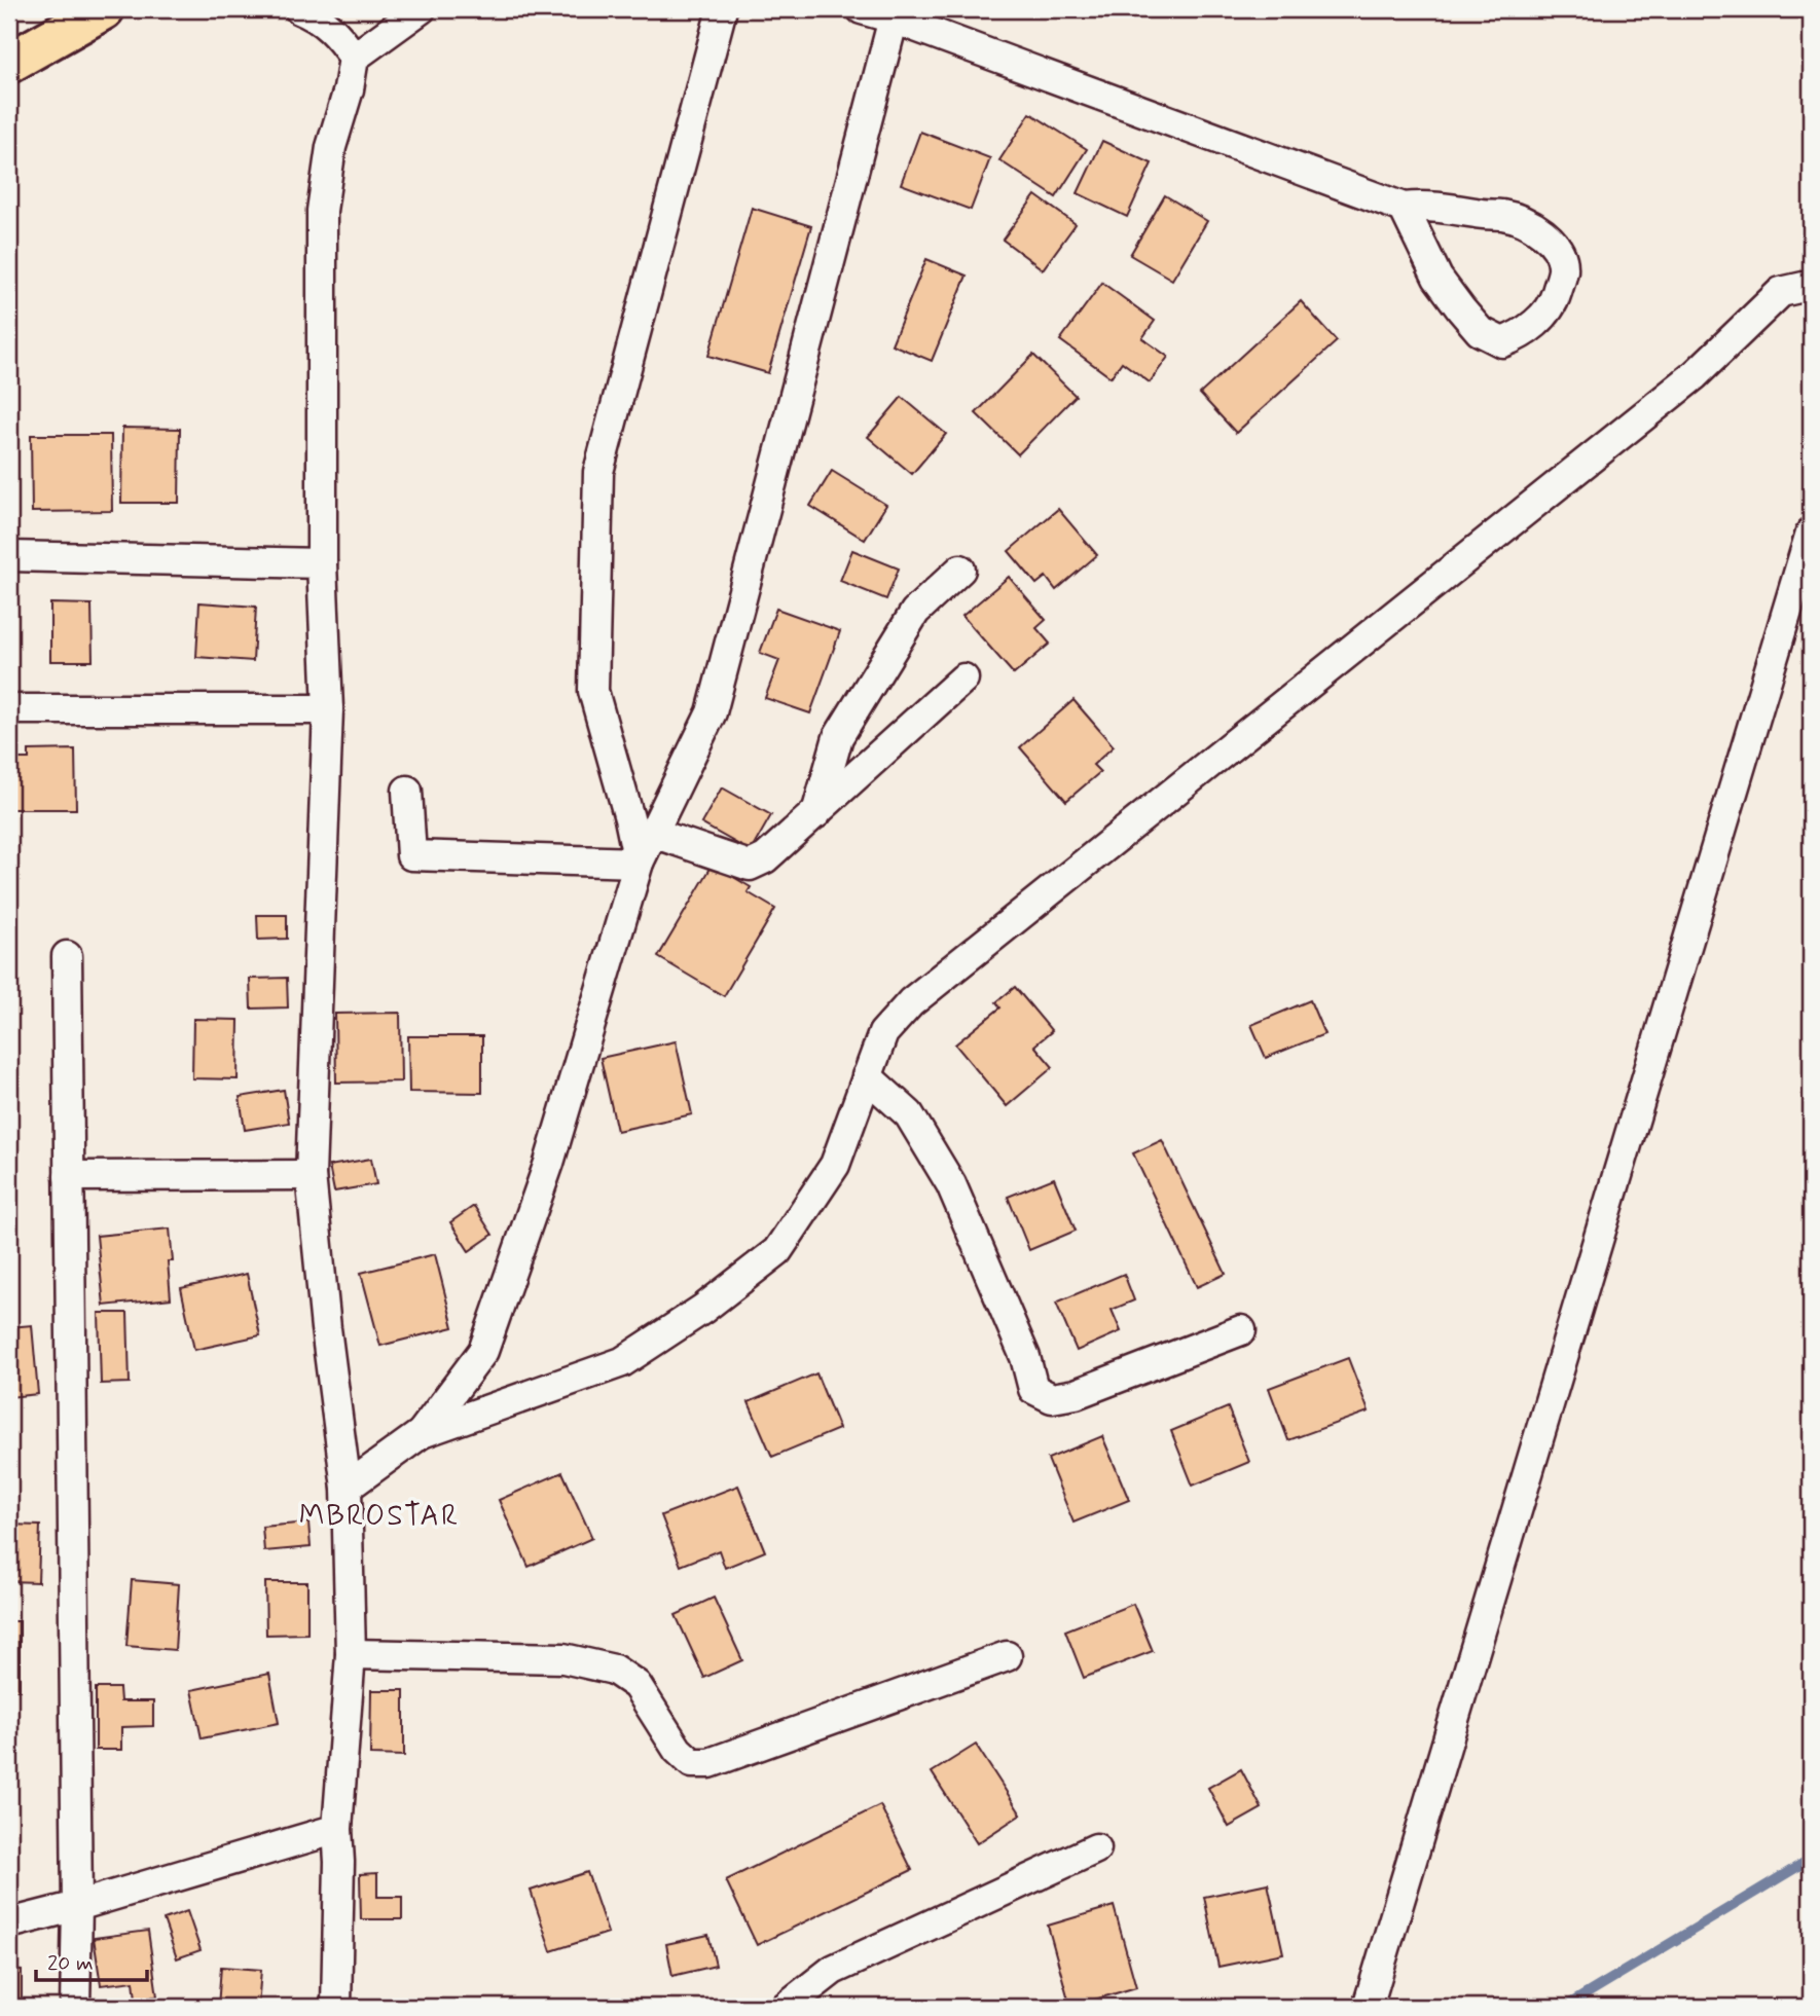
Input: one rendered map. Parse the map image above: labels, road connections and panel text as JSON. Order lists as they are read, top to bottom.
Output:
{
  "districts": ["MBROSTAR"],
  "scale_bar": "20 m"
}
